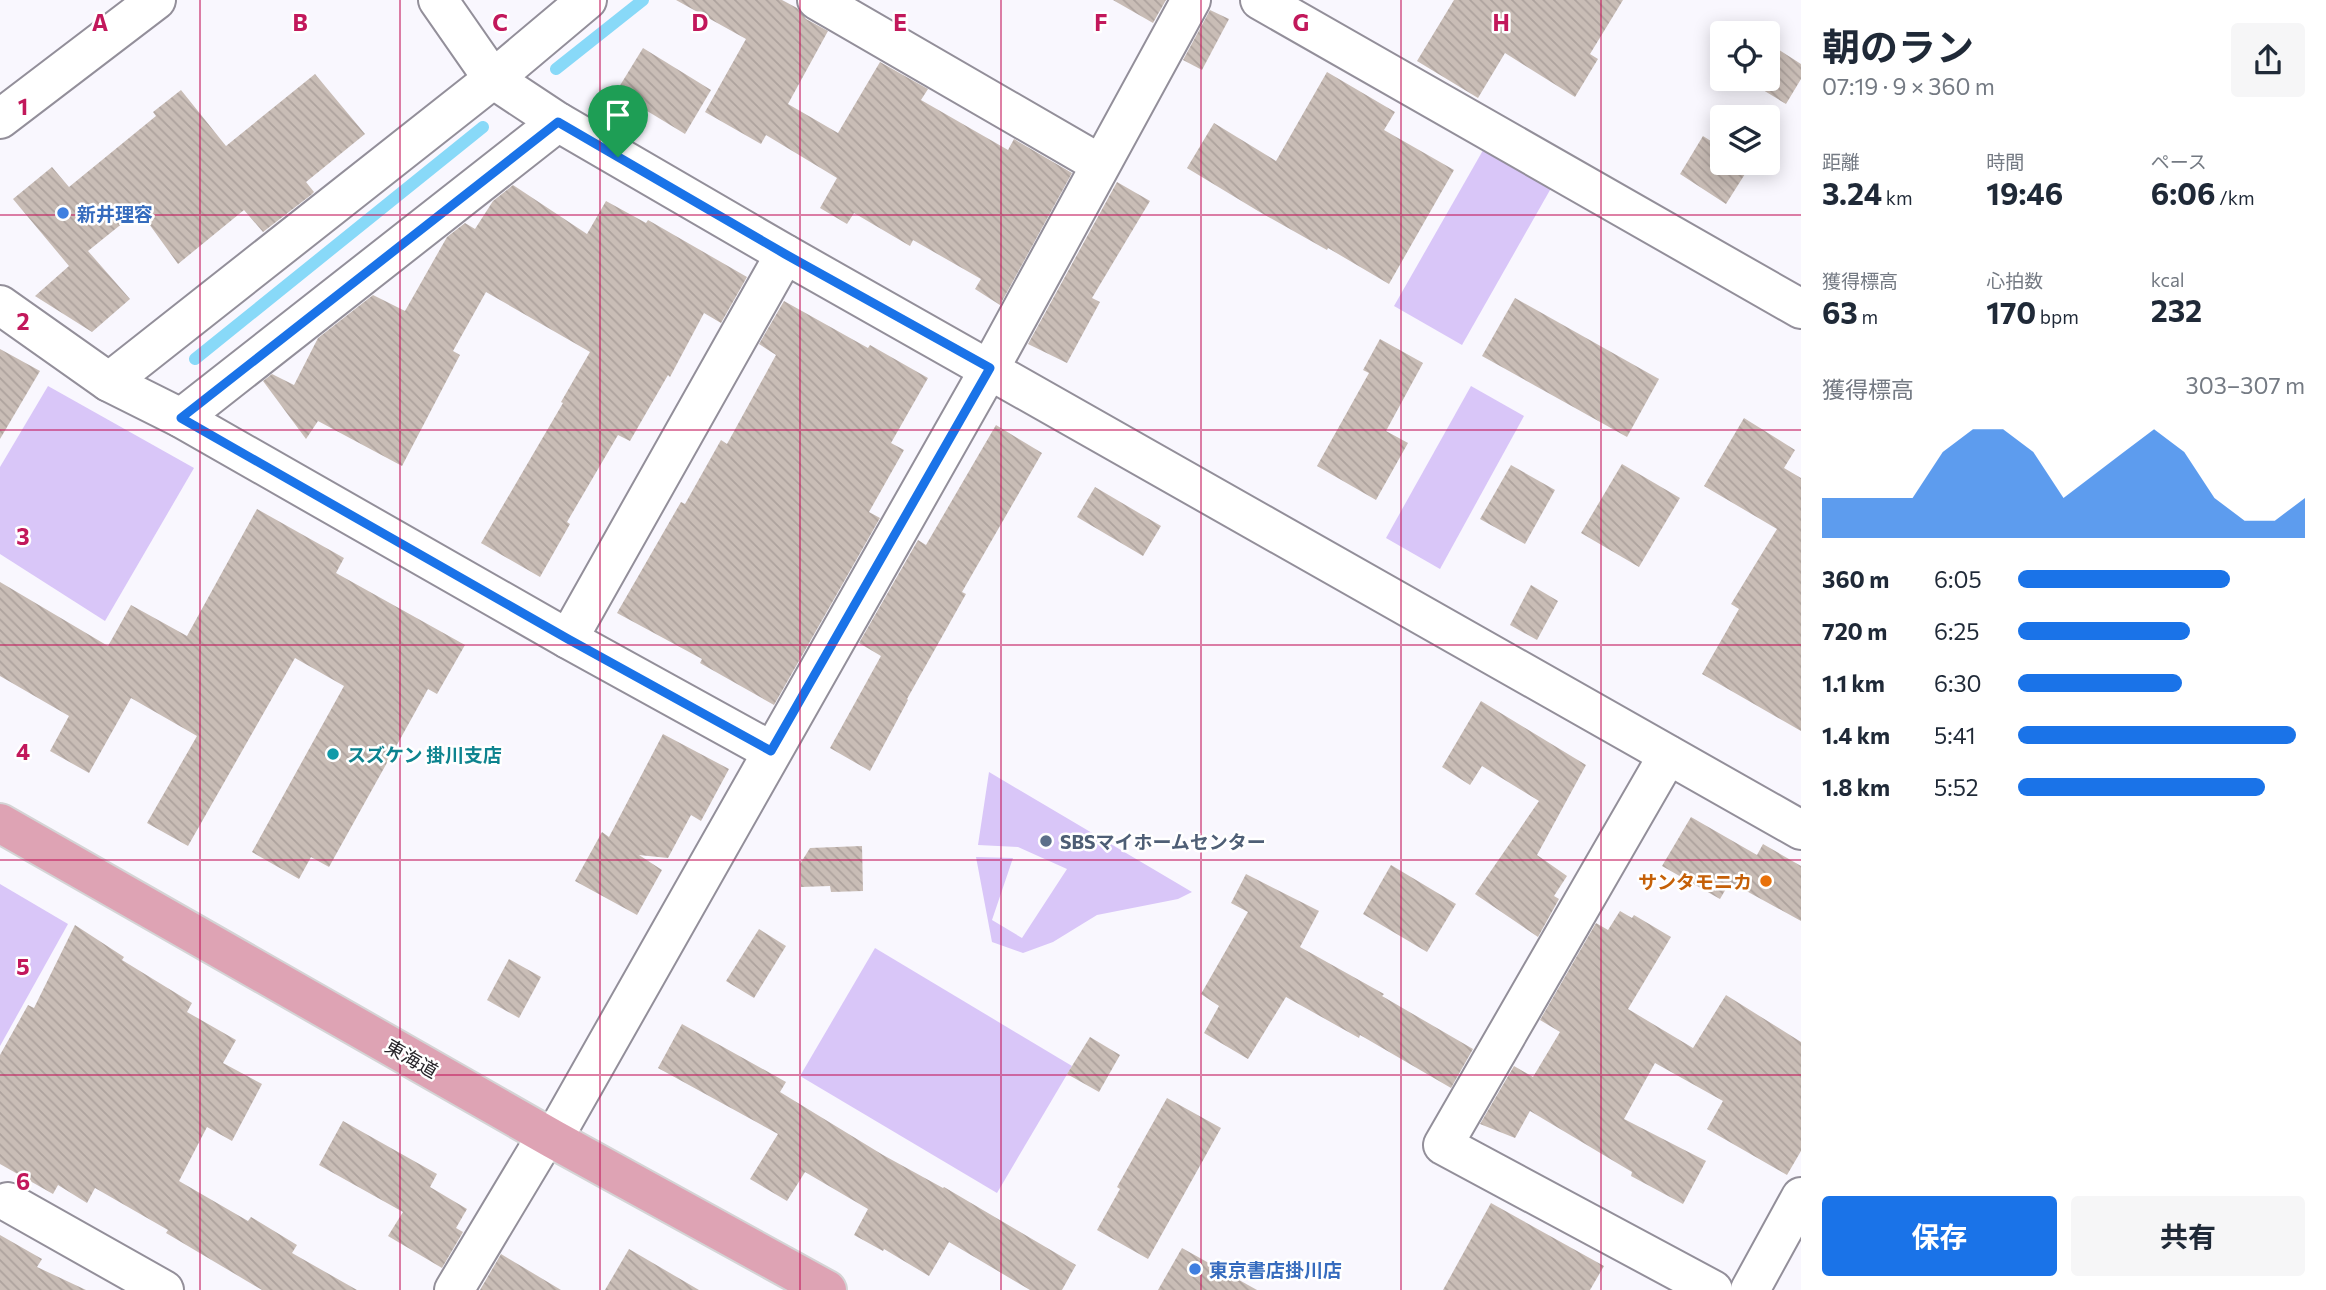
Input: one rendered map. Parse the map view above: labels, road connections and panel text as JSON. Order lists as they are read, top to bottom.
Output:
{
  "streets": {
    "main road": ["東海道"]
  },
  "places": [
    "新井理容",
    "スズケン 掛川支店",
    "SBSマイホームセンター",
    "サンタモニカ",
    "東京書店掛川店"
  ],
  "page": {
    "heading": ["朝のラン", "07:19 · 9 × 360 m"],
    "stats": [
      ["距離", "3.24 km"],
      ["時間", "19:46"],
      ["ペース", "6:06 /km"],
      ["獲得標高", "63 m"],
      ["心拍数", "170 bpm"],
      ["kcal", "232"]
    ],
    "chart": ["獲得標高", "303–307 m"],
    "list": [
      {
        "name": "360 m",
        "note": "6:05"
      },
      {
        "name": "720 m",
        "note": "6:25"
      },
      {
        "name": "1.1 km",
        "note": "6:30"
      },
      {
        "name": "1.4 km",
        "note": "5:41"
      },
      {
        "name": "1.8 km",
        "note": "5:52"
      }
    ],
    "buttons": ["保存", "共有"]
  },
  "grid": {
    "columns": [
      "A",
      "B",
      "C",
      "D",
      "E",
      "F",
      "G",
      "H"
    ],
    "rows": [
      "1",
      "2",
      "3",
      "4",
      "5",
      "6"
    ]
  }
}
